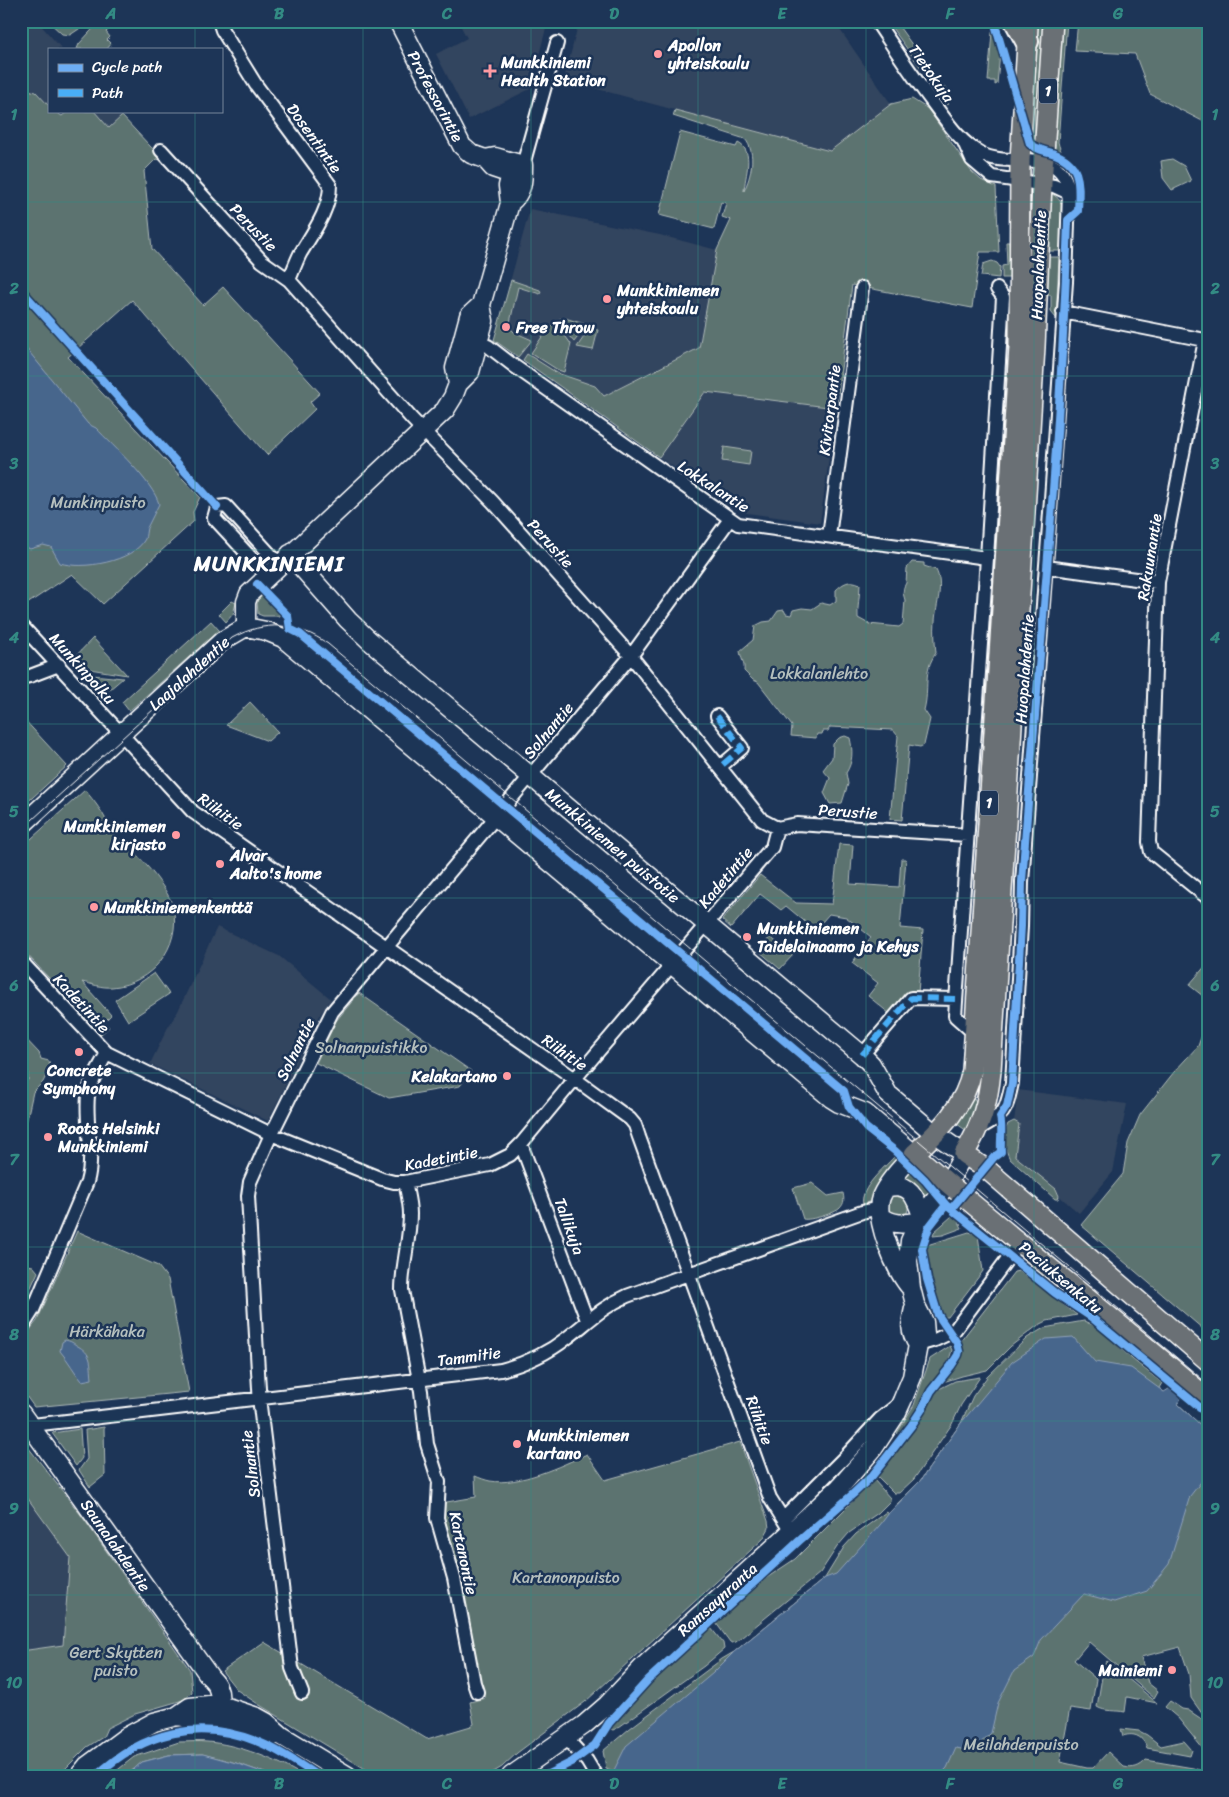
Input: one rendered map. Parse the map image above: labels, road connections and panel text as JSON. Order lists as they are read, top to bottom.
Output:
{
  "streets": {
    "highway": ["1"],
    "main road": ["Huopalahdentie", "Paciuksenkatu"],
    "street": [
      "Tietokuja",
      "Professorintie",
      "Dosentintie",
      "Perustie",
      "Kivitorpantie",
      "Lokkalantie",
      "Rakuunantie",
      "Munkinpolku",
      "Laajalahdentie",
      "Solnantie",
      "Riihitie",
      "Munkkiniemen puistotie",
      "Kadetintie",
      "Tallikuja",
      "Tammitie",
      "Saunalahdentie",
      "Kartanontie",
      "Ramsaynranta"
    ]
  },
  "crossings": [
    ["Tietokuja", "Huopalahdentie"],
    ["1", "Huopalahdentie"],
    ["Professorintie", "Laajalahdentie"],
    ["Dosentintie", "Perustie"],
    ["Perustie", "Huopalahdentie"],
    ["Perustie", "Laajalahdentie"],
    ["Perustie", "Solnantie"],
    ["Perustie", "Kadetintie"],
    ["Huopalahdentie", "Lokkalantie"],
    ["Huopalahdentie", "Rakuunantie"],
    ["Huopalahdentie", "Munkkiniemen puistotie"],
    ["Huopalahdentie", "Paciuksenkatu"],
    ["Huopalahdentie", "Ramsaynranta"],
    ["Kivitorpantie", "Lokkalantie"],
    ["Lokkalantie", "Laajalahdentie"],
    ["Lokkalantie", "Solnantie"],
    ["Munkinpolku", "Laajalahdentie"],
    ["Munkinpolku", "Riihitie"],
    ["Laajalahdentie", "Riihitie"],
    ["Laajalahdentie", "Munkkiniemen puistotie"],
    ["Solnantie", "Riihitie"],
    ["Solnantie", "Munkkiniemen puistotie"],
    ["Solnantie", "Kadetintie"],
    ["Solnantie", "Tammitie"],
    ["Riihitie", "Kadetintie"],
    ["Riihitie", "Tammitie"],
    ["Riihitie", "Ramsaynranta"],
    ["Munkkiniemen puistotie", "Kadetintie"],
    ["Munkkiniemen puistotie", "Paciuksenkatu"],
    ["Kadetintie", "Tallikuja"],
    ["Kadetintie", "Kartanontie"],
    ["Tallikuja", "Tammitie"],
    ["Paciuksenkatu", "Ramsaynranta"],
    ["Tammitie", "Saunalahdentie"],
    ["Tammitie", "Kartanontie"],
    ["Tammitie", "Ramsaynranta"]
  ],
  "districts": ["MUNKKINIEMI"],
  "parks": [
    "Munkinpuisto",
    "Lokkalanlehto",
    "Solnanpuistikko",
    "Härkähaka",
    "Kartanonpuisto",
    "Gert Skytten puisto",
    "Meilahdenpuisto"
  ],
  "places": {
    "other": [
      "Apollon yhteiskoulu",
      "Munkkiniemen yhteiskoulu",
      "Free Throw",
      "Munkkiniemen kirjasto",
      "Alvar Aalto's home",
      "Munkkiniemenkenttä",
      "Munkkiniemen Taidelainaamo ja Kehys",
      "Concrete Symphony",
      "Kelakartano",
      "Roots Helsinki Munkkiniemi",
      "Munkkiniemen kartano",
      "Mainiemi"
    ],
    "health": ["Munkkiniemi Health Station"]
  },
  "legend": ["Cycle path", "Path"],
  "grid": {
    "columns": [
      "A",
      "B",
      "C",
      "D",
      "E",
      "F",
      "G"
    ],
    "rows": [
      "1",
      "2",
      "3",
      "4",
      "5",
      "6",
      "7",
      "8",
      "9",
      "10"
    ]
  }
}
